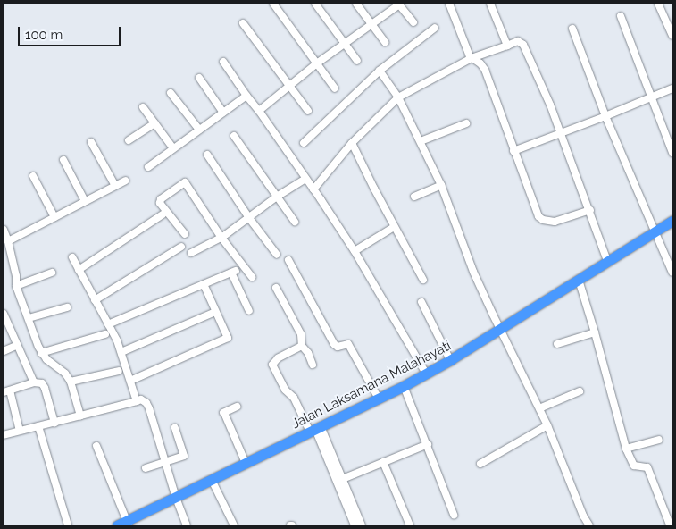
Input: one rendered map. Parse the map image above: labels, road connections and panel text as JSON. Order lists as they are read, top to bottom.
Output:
{
  "streets": {
    "highway": ["Jalan Laksamana Malahayati"]
  },
  "scale_bar": "100 m"
}
